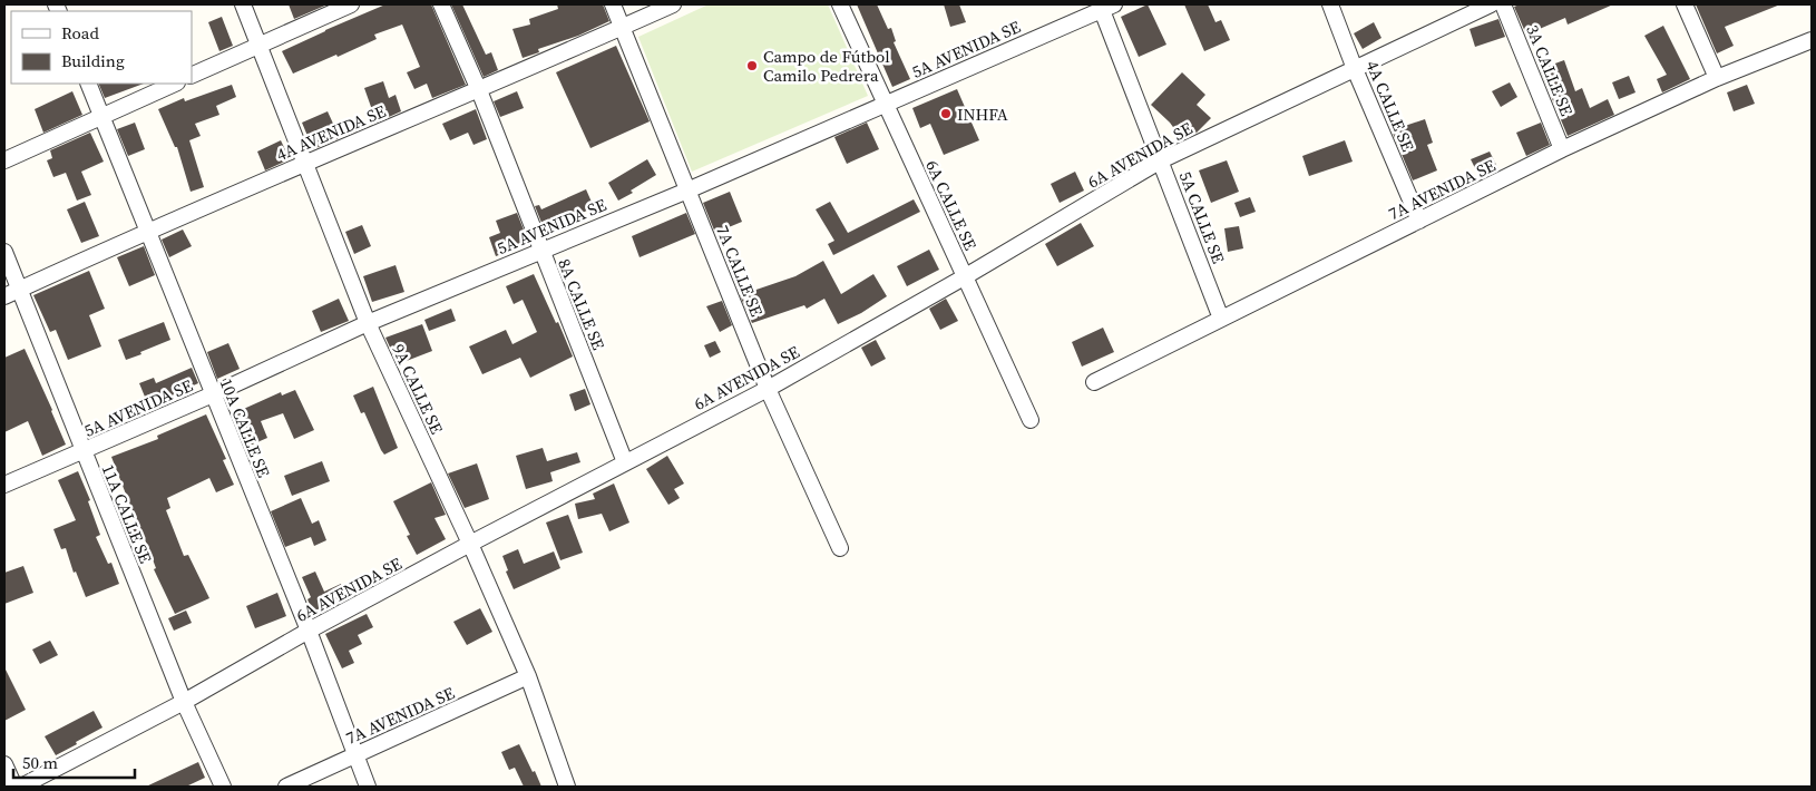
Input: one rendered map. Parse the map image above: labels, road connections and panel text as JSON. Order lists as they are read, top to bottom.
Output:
{
  "streets": {
    "street": [
      "5A AVENIDA SE",
      "3A CALLE SE",
      "4A CALLE SE",
      "4A AVENIDA SE",
      "6A AVENIDA SE",
      "7A AVENIDA SE",
      "6A CALLE SE",
      "5A CALLE SE",
      "7A CALLE SE",
      "8A CALLE SE",
      "9A CALLE SE",
      "10A CALLE SE",
      "11A CALLE SE"
    ]
  },
  "crossings": [
    ["5A AVENIDA SE", "6A CALLE SE"],
    ["5A AVENIDA SE", "5A CALLE SE"],
    ["5A AVENIDA SE", "7A CALLE SE"],
    ["5A AVENIDA SE", "8A CALLE SE"],
    ["5A AVENIDA SE", "9A CALLE SE"],
    ["5A AVENIDA SE", "10A CALLE SE"],
    ["5A AVENIDA SE", "11A CALLE SE"],
    ["3A CALLE SE", "7A AVENIDA SE"],
    ["4A CALLE SE", "6A AVENIDA SE"],
    ["4A CALLE SE", "7A AVENIDA SE"],
    ["4A AVENIDA SE", "7A CALLE SE"],
    ["4A AVENIDA SE", "8A CALLE SE"],
    ["4A AVENIDA SE", "9A CALLE SE"],
    ["4A AVENIDA SE", "10A CALLE SE"],
    ["4A AVENIDA SE", "11A CALLE SE"],
    ["6A AVENIDA SE", "6A CALLE SE"],
    ["6A AVENIDA SE", "5A CALLE SE"],
    ["6A AVENIDA SE", "7A CALLE SE"],
    ["6A AVENIDA SE", "8A CALLE SE"],
    ["6A AVENIDA SE", "9A CALLE SE"],
    ["6A AVENIDA SE", "10A CALLE SE"],
    ["6A AVENIDA SE", "11A CALLE SE"],
    ["7A AVENIDA SE", "5A CALLE SE"],
    ["7A AVENIDA SE", "9A CALLE SE"],
    ["7A AVENIDA SE", "10A CALLE SE"]
  ],
  "places": ["Campo de Fútbol Camilo Pedrera", "INHFA"],
  "legend": ["Road", "Building"],
  "scale_bar": "50 m"
}
